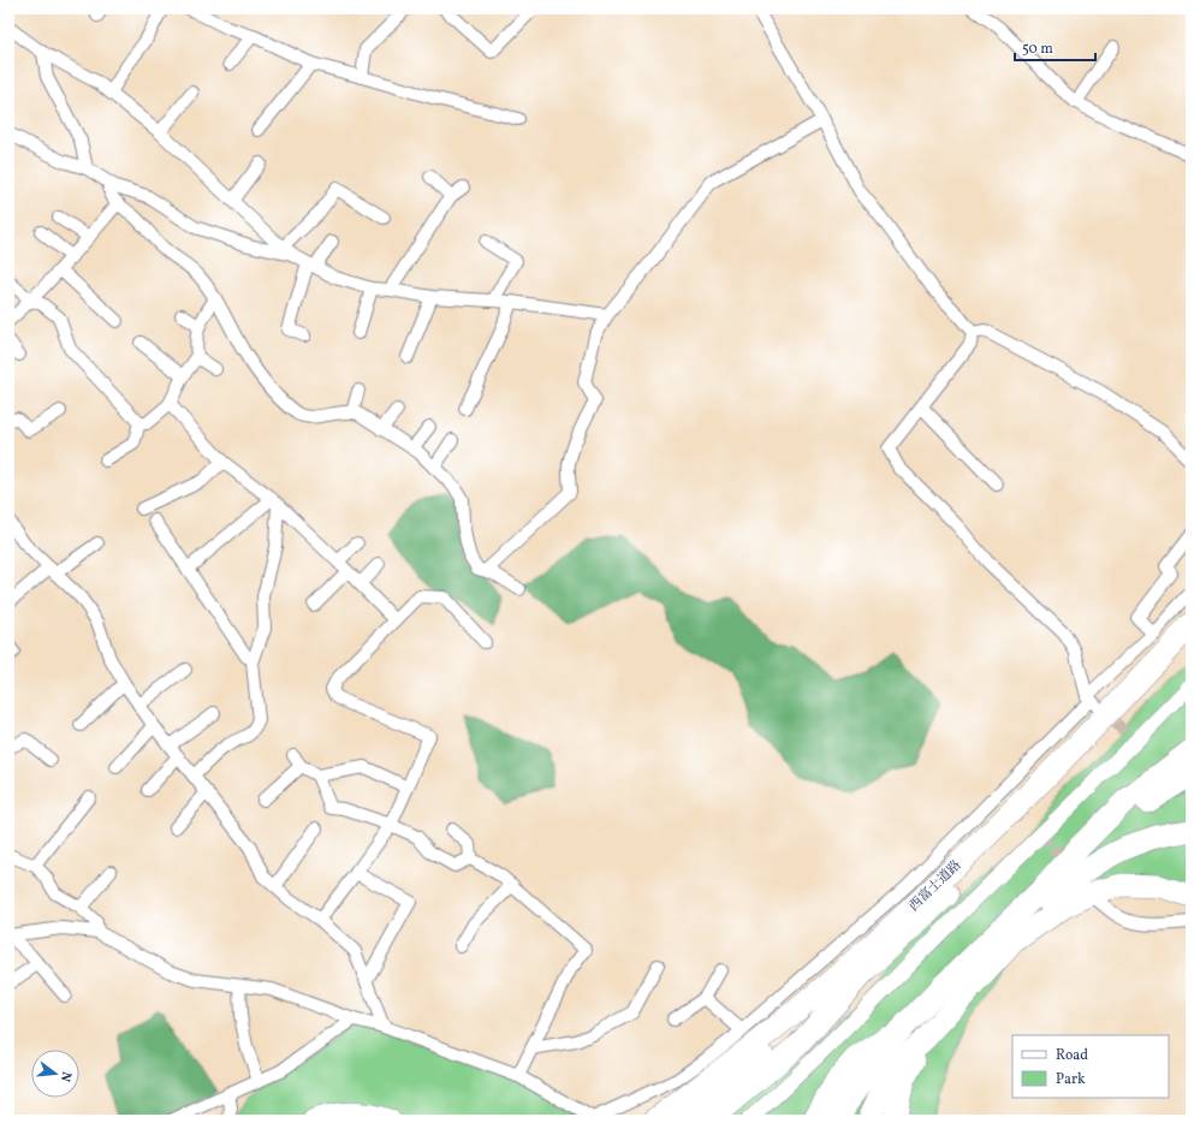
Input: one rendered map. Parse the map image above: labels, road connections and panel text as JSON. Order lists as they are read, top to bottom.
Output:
{
  "streets": {
    "highway": ["西富士道路"]
  },
  "legend": ["Road", "Park"],
  "scale_bar": "50 m",
  "north": "right"
}
